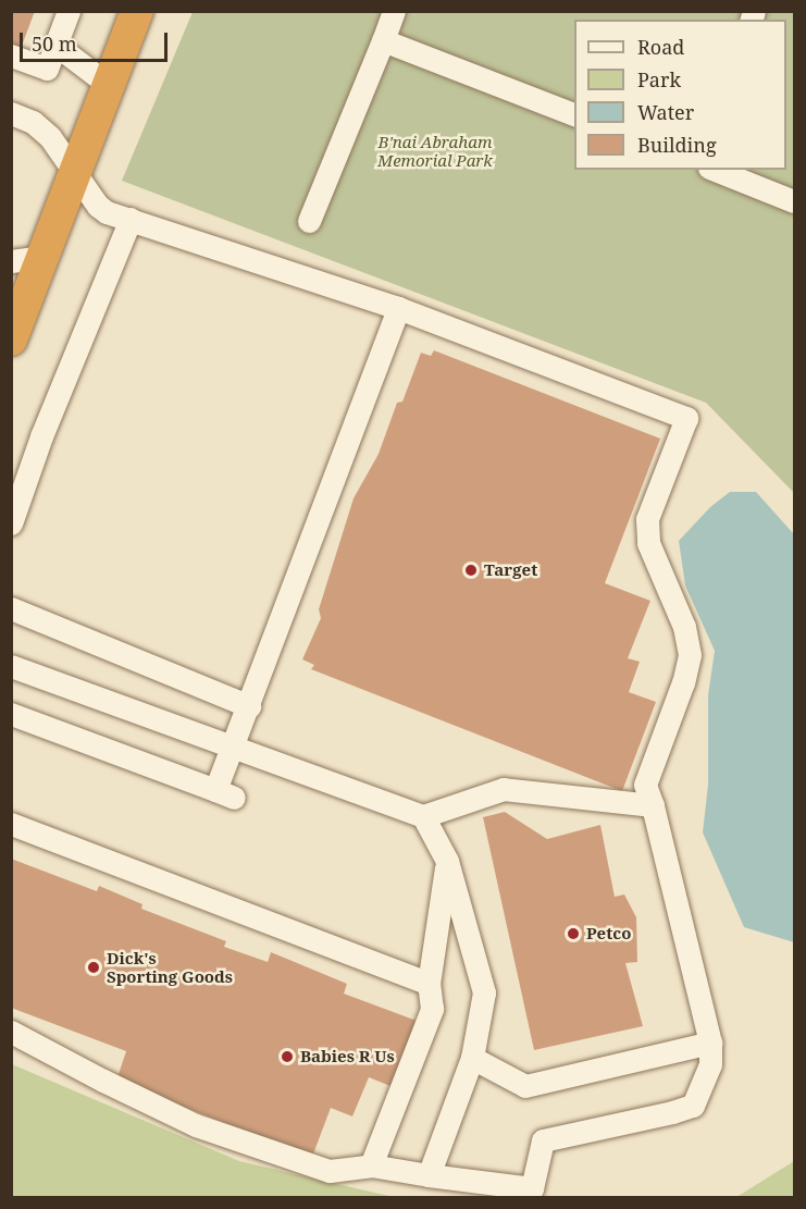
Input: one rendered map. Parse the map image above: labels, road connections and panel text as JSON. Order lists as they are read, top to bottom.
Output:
{
  "parks": ["B'nai Abraham Memorial Park"],
  "places": [
    "Target",
    "Petco",
    "Dick's Sporting Goods",
    "Babies R Us"
  ],
  "legend": [
    "Road",
    "Park",
    "Water",
    "Building"
  ],
  "scale_bar": "50 m"
}
